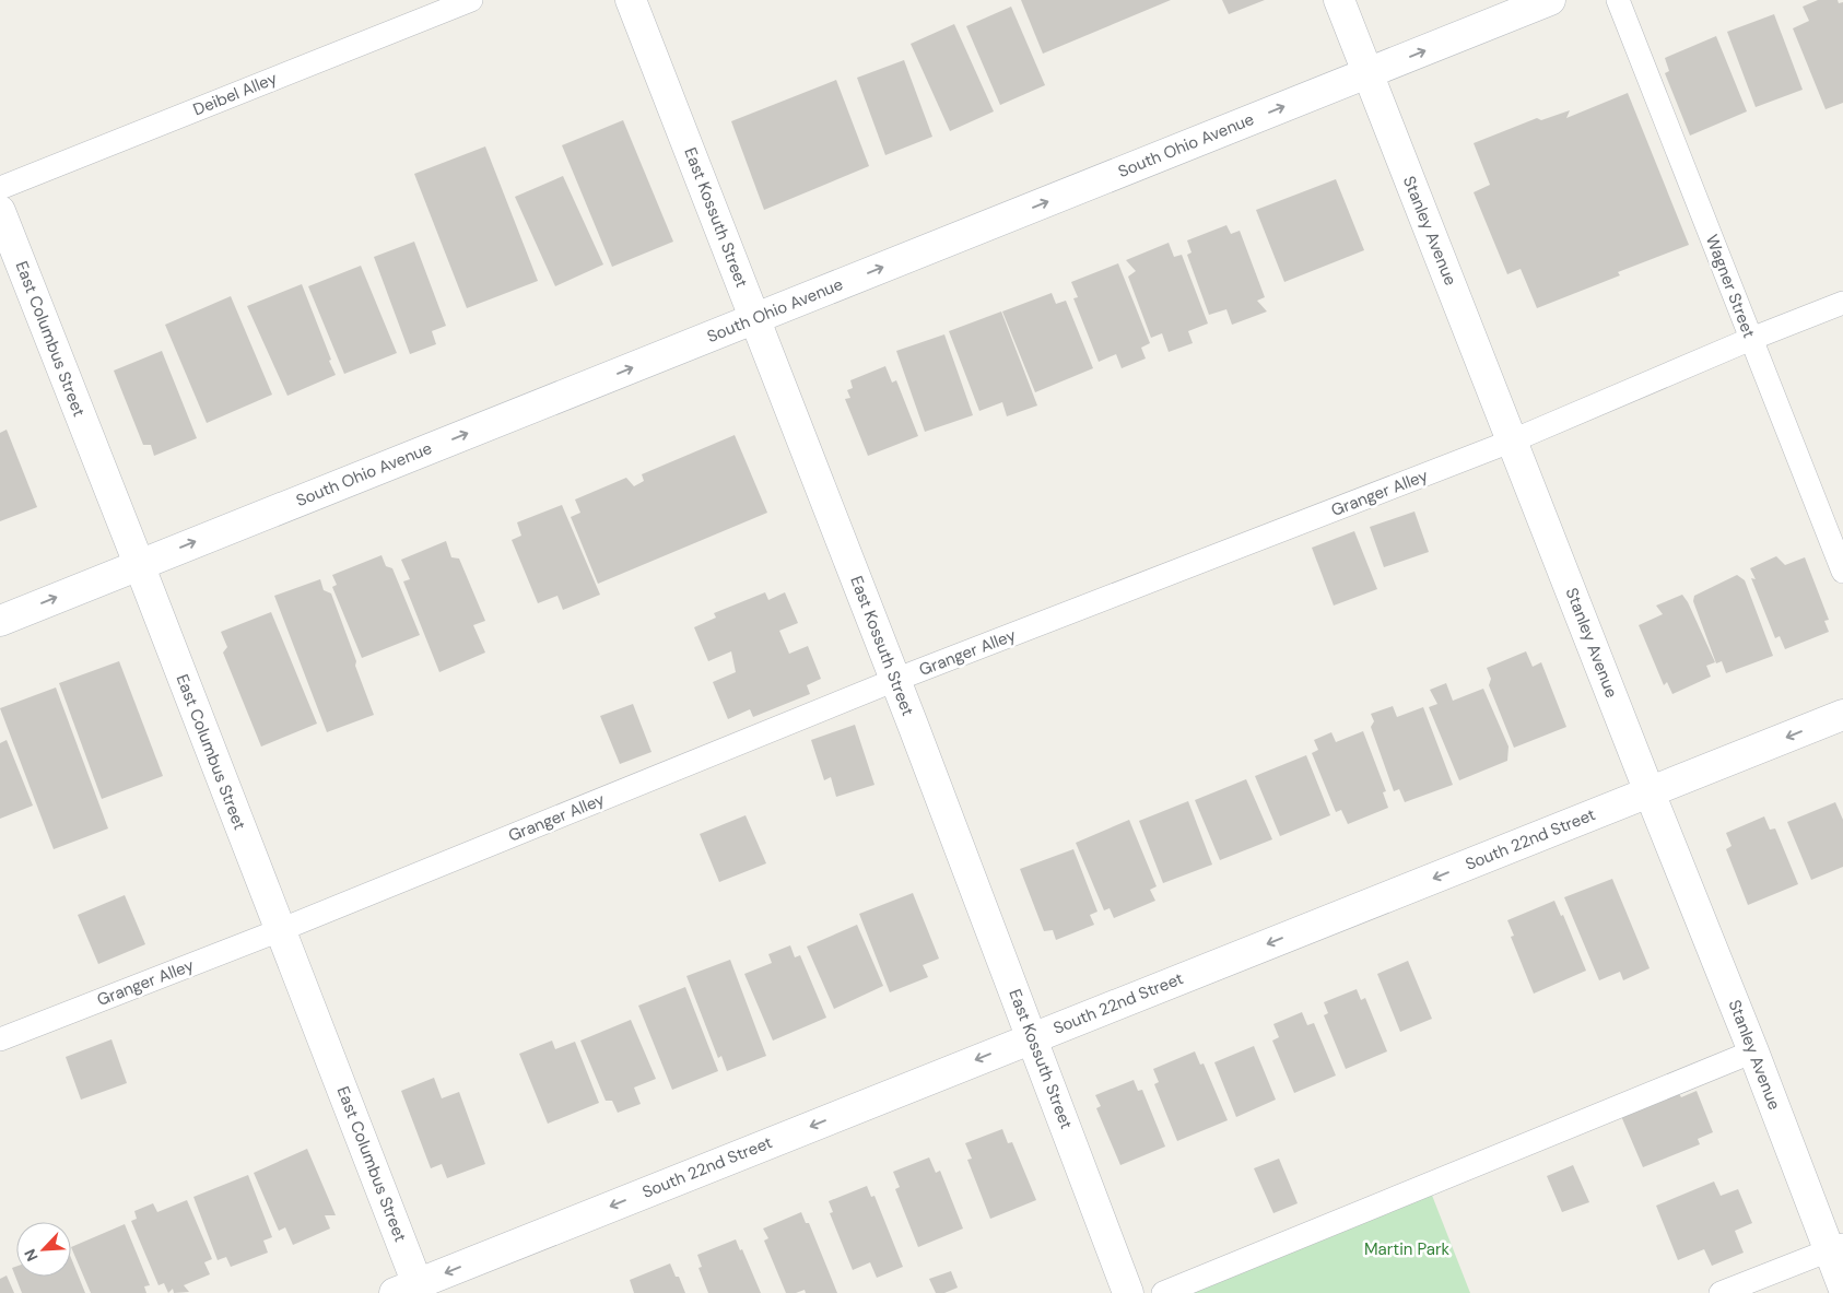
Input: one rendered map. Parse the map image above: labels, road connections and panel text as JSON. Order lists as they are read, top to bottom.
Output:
{
  "streets": {
    "street": [
      "South Ohio Avenue",
      "East Kossuth Street",
      "Stanley Avenue",
      "East Columbus Street",
      "South 22nd Street"
    ],
    "lane": ["Deibel Alley", "Wagner Street", "Granger Alley"]
  },
  "crossings": [
    ["South Ohio Avenue", "East Kossuth Street"],
    ["South Ohio Avenue", "Stanley Avenue"],
    ["South Ohio Avenue", "East Columbus Street"],
    ["East Kossuth Street", "Granger Alley"],
    ["East Kossuth Street", "South 22nd Street"],
    ["Stanley Avenue", "Granger Alley"],
    ["Stanley Avenue", "South 22nd Street"],
    ["Wagner Street", "Granger Alley"],
    ["East Columbus Street", "Granger Alley"],
    ["East Columbus Street", "South 22nd Street"]
  ],
  "one_way": ["South Ohio Avenue", "South 22nd Street"],
  "parks": ["Martin Park"],
  "north": "bottom left"
}
